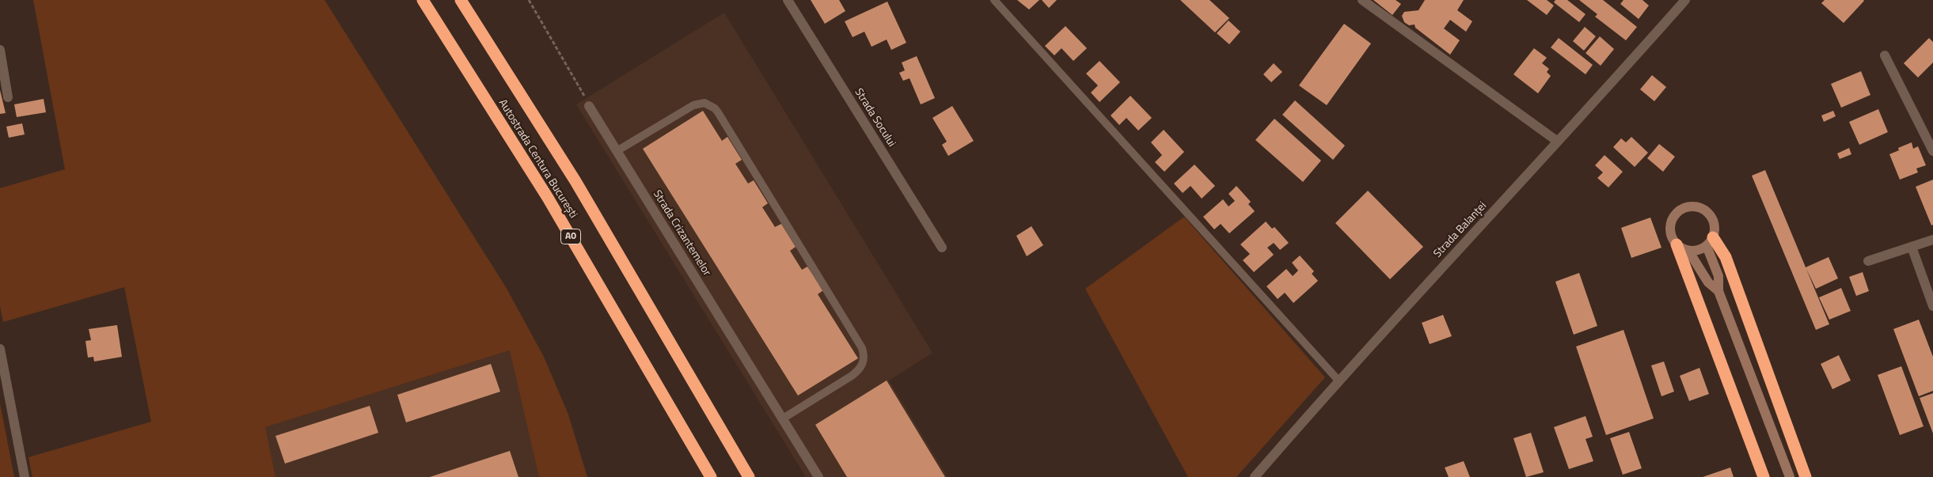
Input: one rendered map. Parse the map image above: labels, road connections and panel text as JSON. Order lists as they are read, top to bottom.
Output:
{
  "streets": {
    "highway": ["Autostrada Centura București", "A0"],
    "street": ["Strada Socului", "Strada Balanței", "Strada Crizantemelor"]
  }
}
